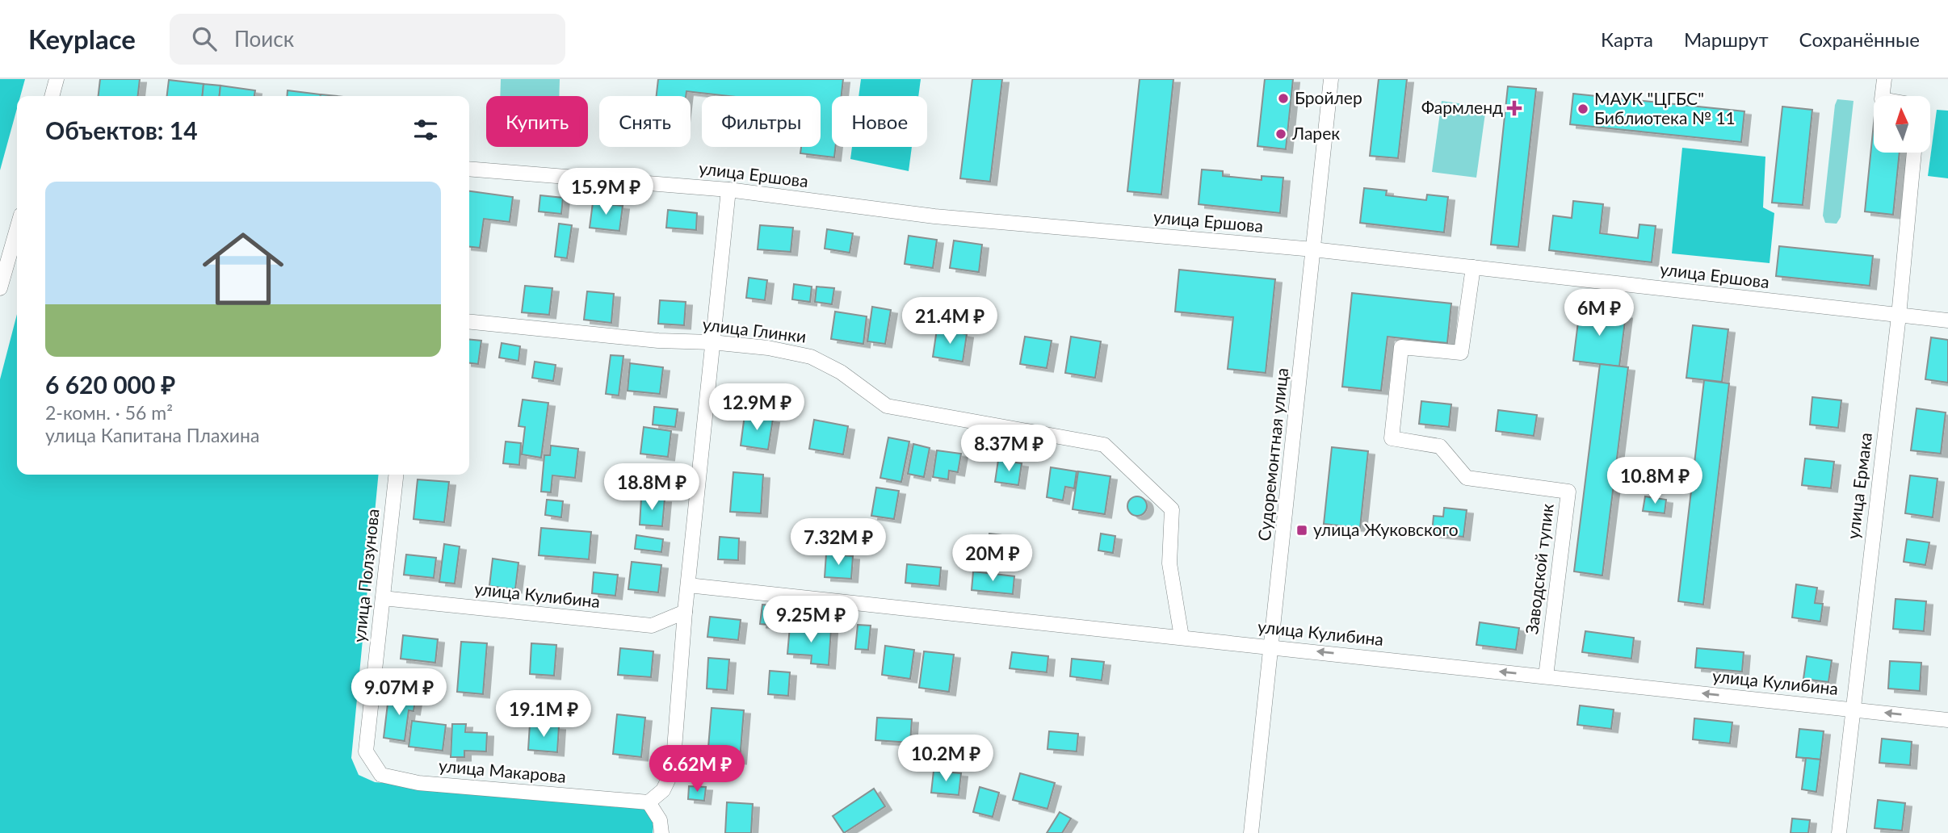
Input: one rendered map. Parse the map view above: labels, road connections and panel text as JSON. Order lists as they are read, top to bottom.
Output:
{
  "streets": {
    "street": [
      "улица Ершова",
      "улица Глинки",
      "Судоремонтная улица",
      "улица Ермака",
      "Заводской тупик",
      "улица Ползунова",
      "улица Кулибина",
      "улица Макарова"
    ]
  },
  "crossings": [
    ["улица Ершова", "Судоремонтная улица"],
    ["улица Ершова", "улица Ермака"],
    ["улица Ершова", "Заводской тупик"],
    ["улица Глинки", "улица Кулибина"],
    ["Судоремонтная улица", "улица Кулибина"],
    ["улица Ермака", "улица Кулибина"],
    ["Заводской тупик", "улица Кулибина"],
    ["улица Ползунова", "улица Кулибина"],
    ["улица Ползунова", "улица Макарова"]
  ],
  "one_way": ["улица Кулибина"],
  "places": {
    "other": ["Бройлер", "МАУК \"ЦГБС\" Библиотека № 11", "Ларек"],
    "health": ["Фармленд"],
    "transit": ["улица Жуковского"]
  },
  "north": "top",
  "page": {
    "header": "Keyplace",
    "search": "Поиск",
    "nav": ["Карта", "Маршрут", "Сохранённые"],
    "chip": [
      "Купить",
      "Снять",
      "Фильтры",
      "Новое"
    ],
    "heading": "Объектов: 14",
    "list": [
      {
        "name": "6 620 000 ₽",
        "note": "2-комн. · 56 m² · улица Капитана Плахина"
      }
    ],
    "price": [
      "15.9M ₽",
      "6M ₽",
      "21.4M ₽",
      "12.9M ₽",
      "8.37M ₽",
      "10.8M ₽",
      "18.8M ₽",
      "7.32M ₽",
      "20M ₽",
      "9.25M ₽",
      "9.07M ₽",
      "19.1M ₽",
      "10.2M ₽",
      "6.62M ₽"
    ]
  }
}
